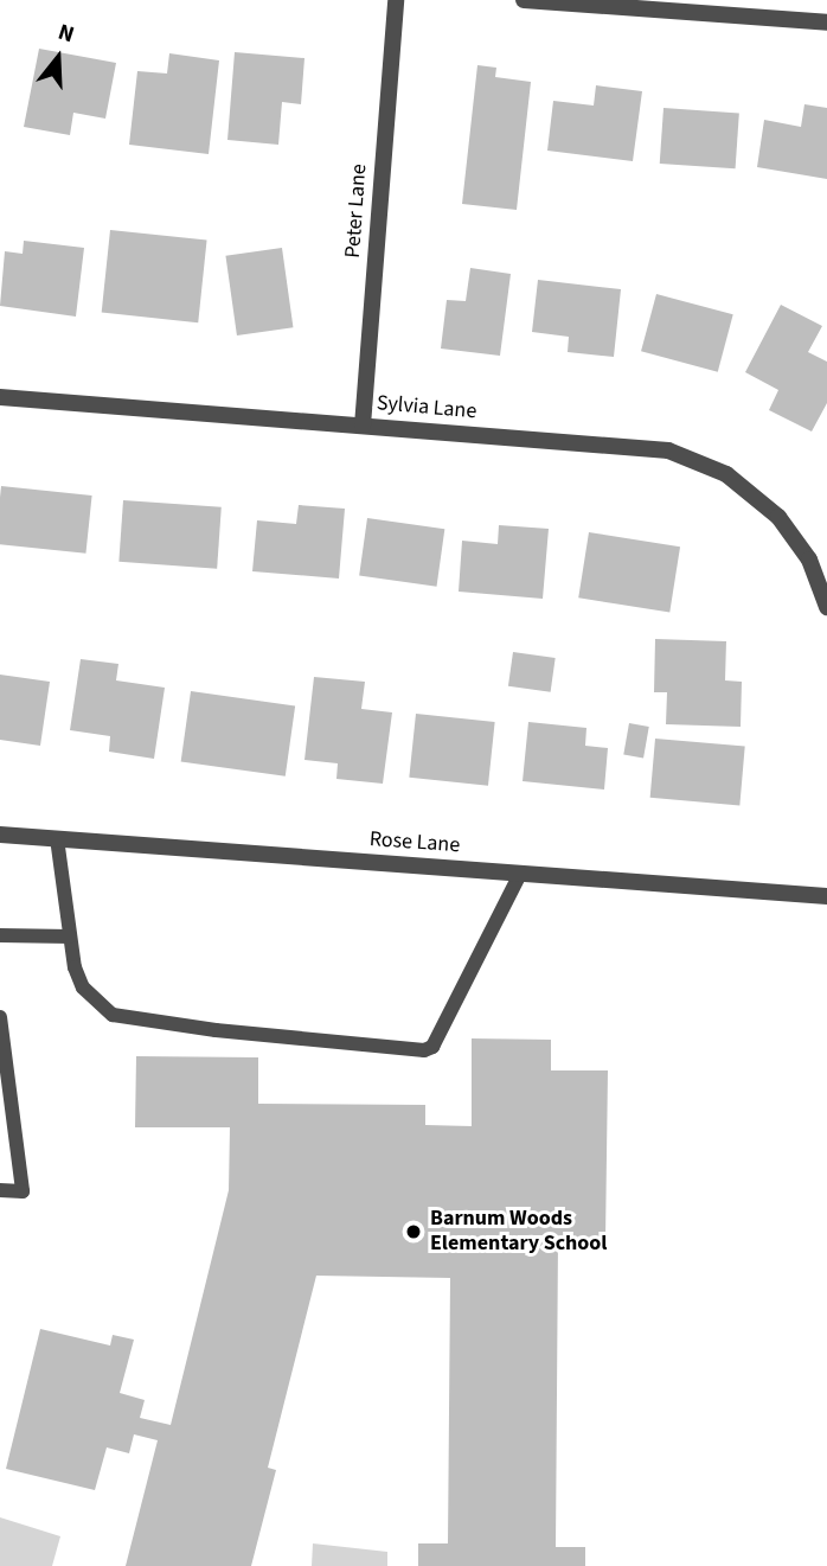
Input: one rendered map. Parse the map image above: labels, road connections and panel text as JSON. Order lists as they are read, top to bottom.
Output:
{
  "streets": {
    "street": ["Peter Lane", "Sylvia Lane", "Rose Lane"]
  },
  "crossings": [
    ["Peter Lane", "Sylvia Lane"]
  ],
  "places": ["Barnum Woods Elementary School"],
  "north": "top"
}
